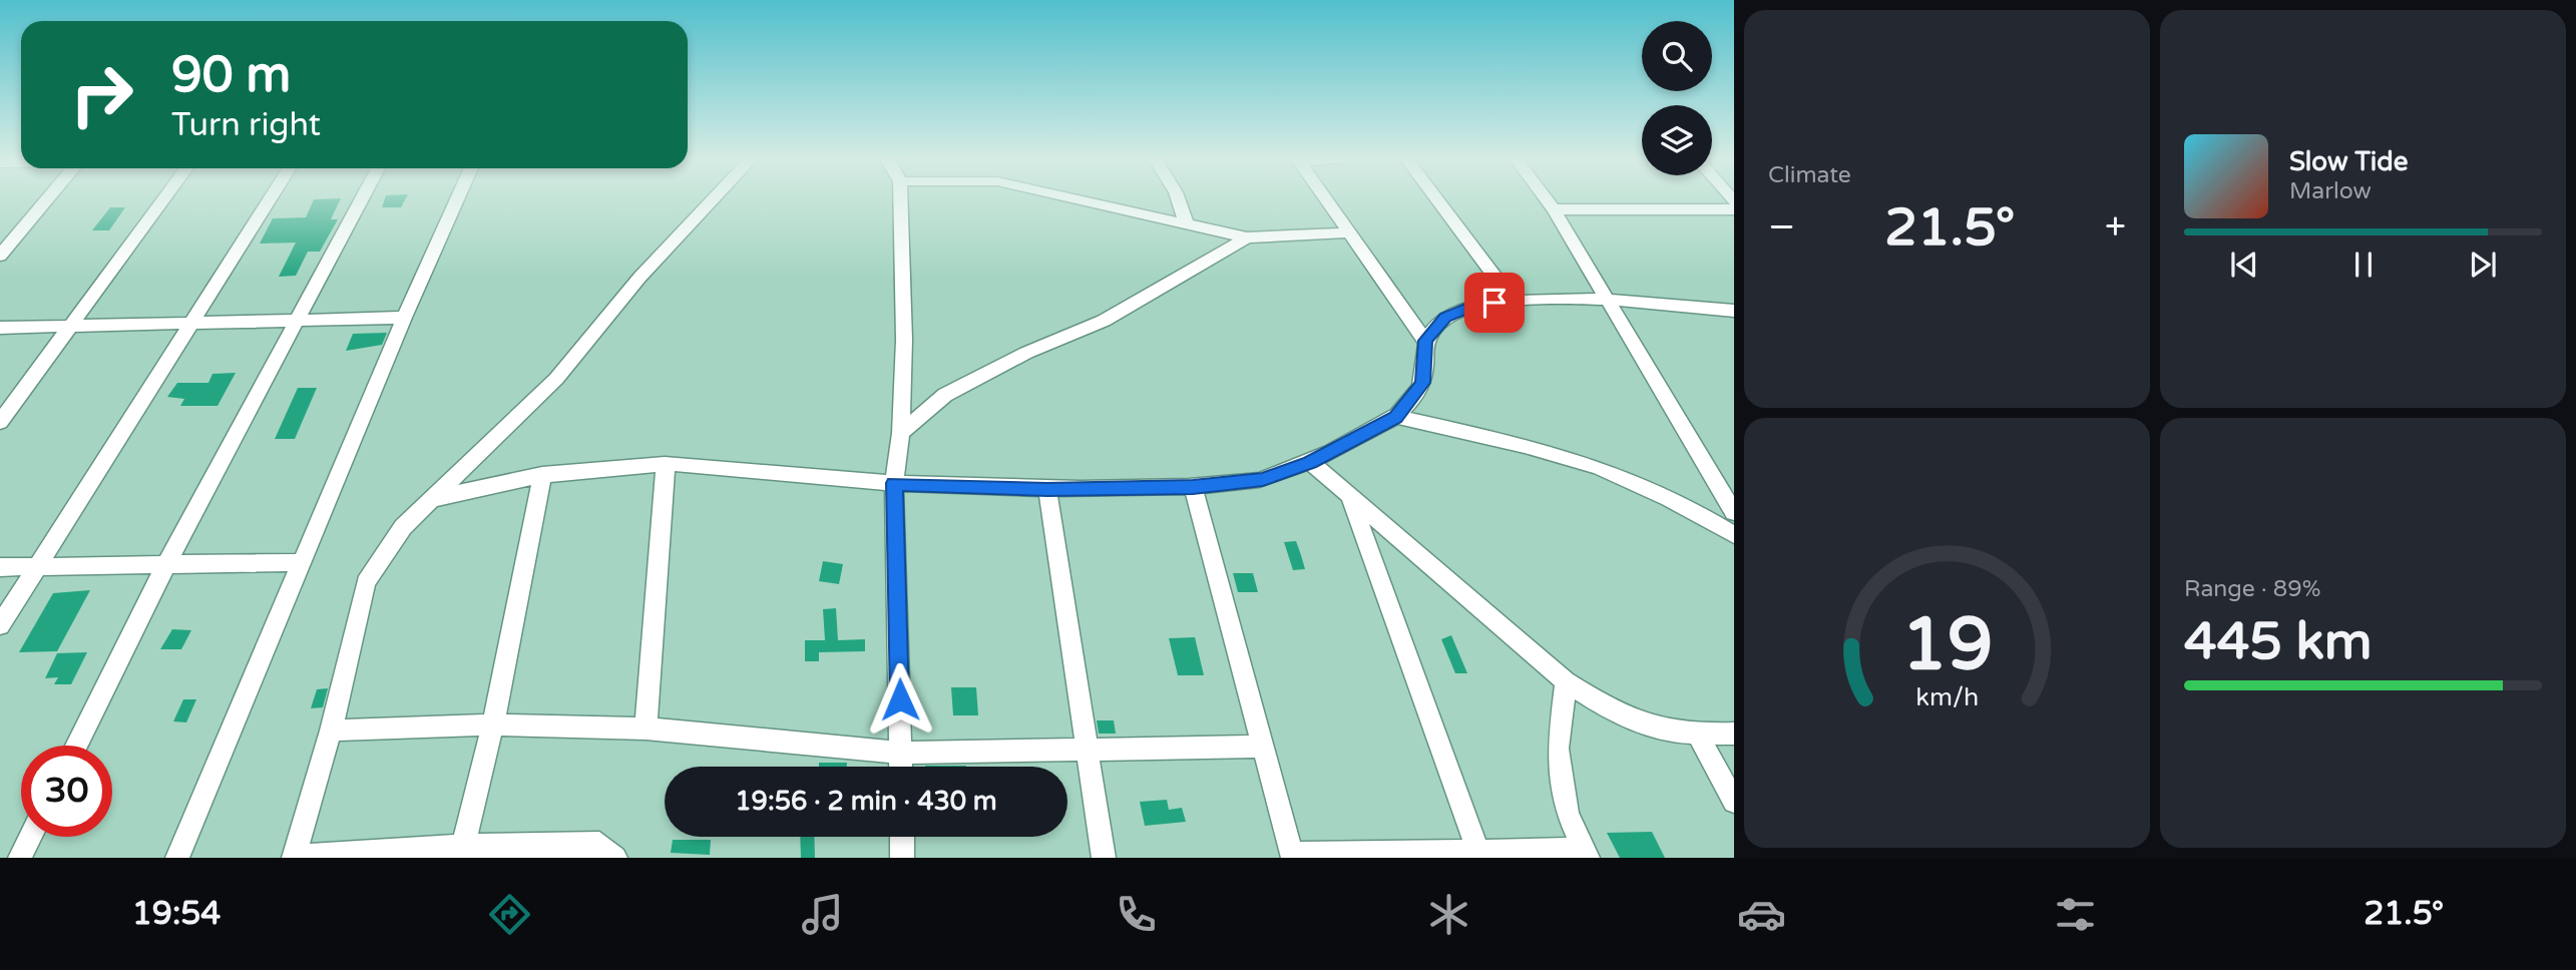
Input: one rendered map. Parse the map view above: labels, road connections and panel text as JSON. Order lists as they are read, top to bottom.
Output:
{
  "page": {
    "tile": [
      "Climate",
      ["Range · 89%", "445 km"]
    ],
    "turn": ["90 m", "Turn right"],
    "song": ["Slow Tide", "Marlow"],
    "heat": ["−", "21.5°", "+"],
    "limit": "30",
    "trip": "19:56 · 2 min · 430 m",
    "tabs": ["19:54", "21.5°"],
    "gauge": ["19", "km/h"]
  }
}
